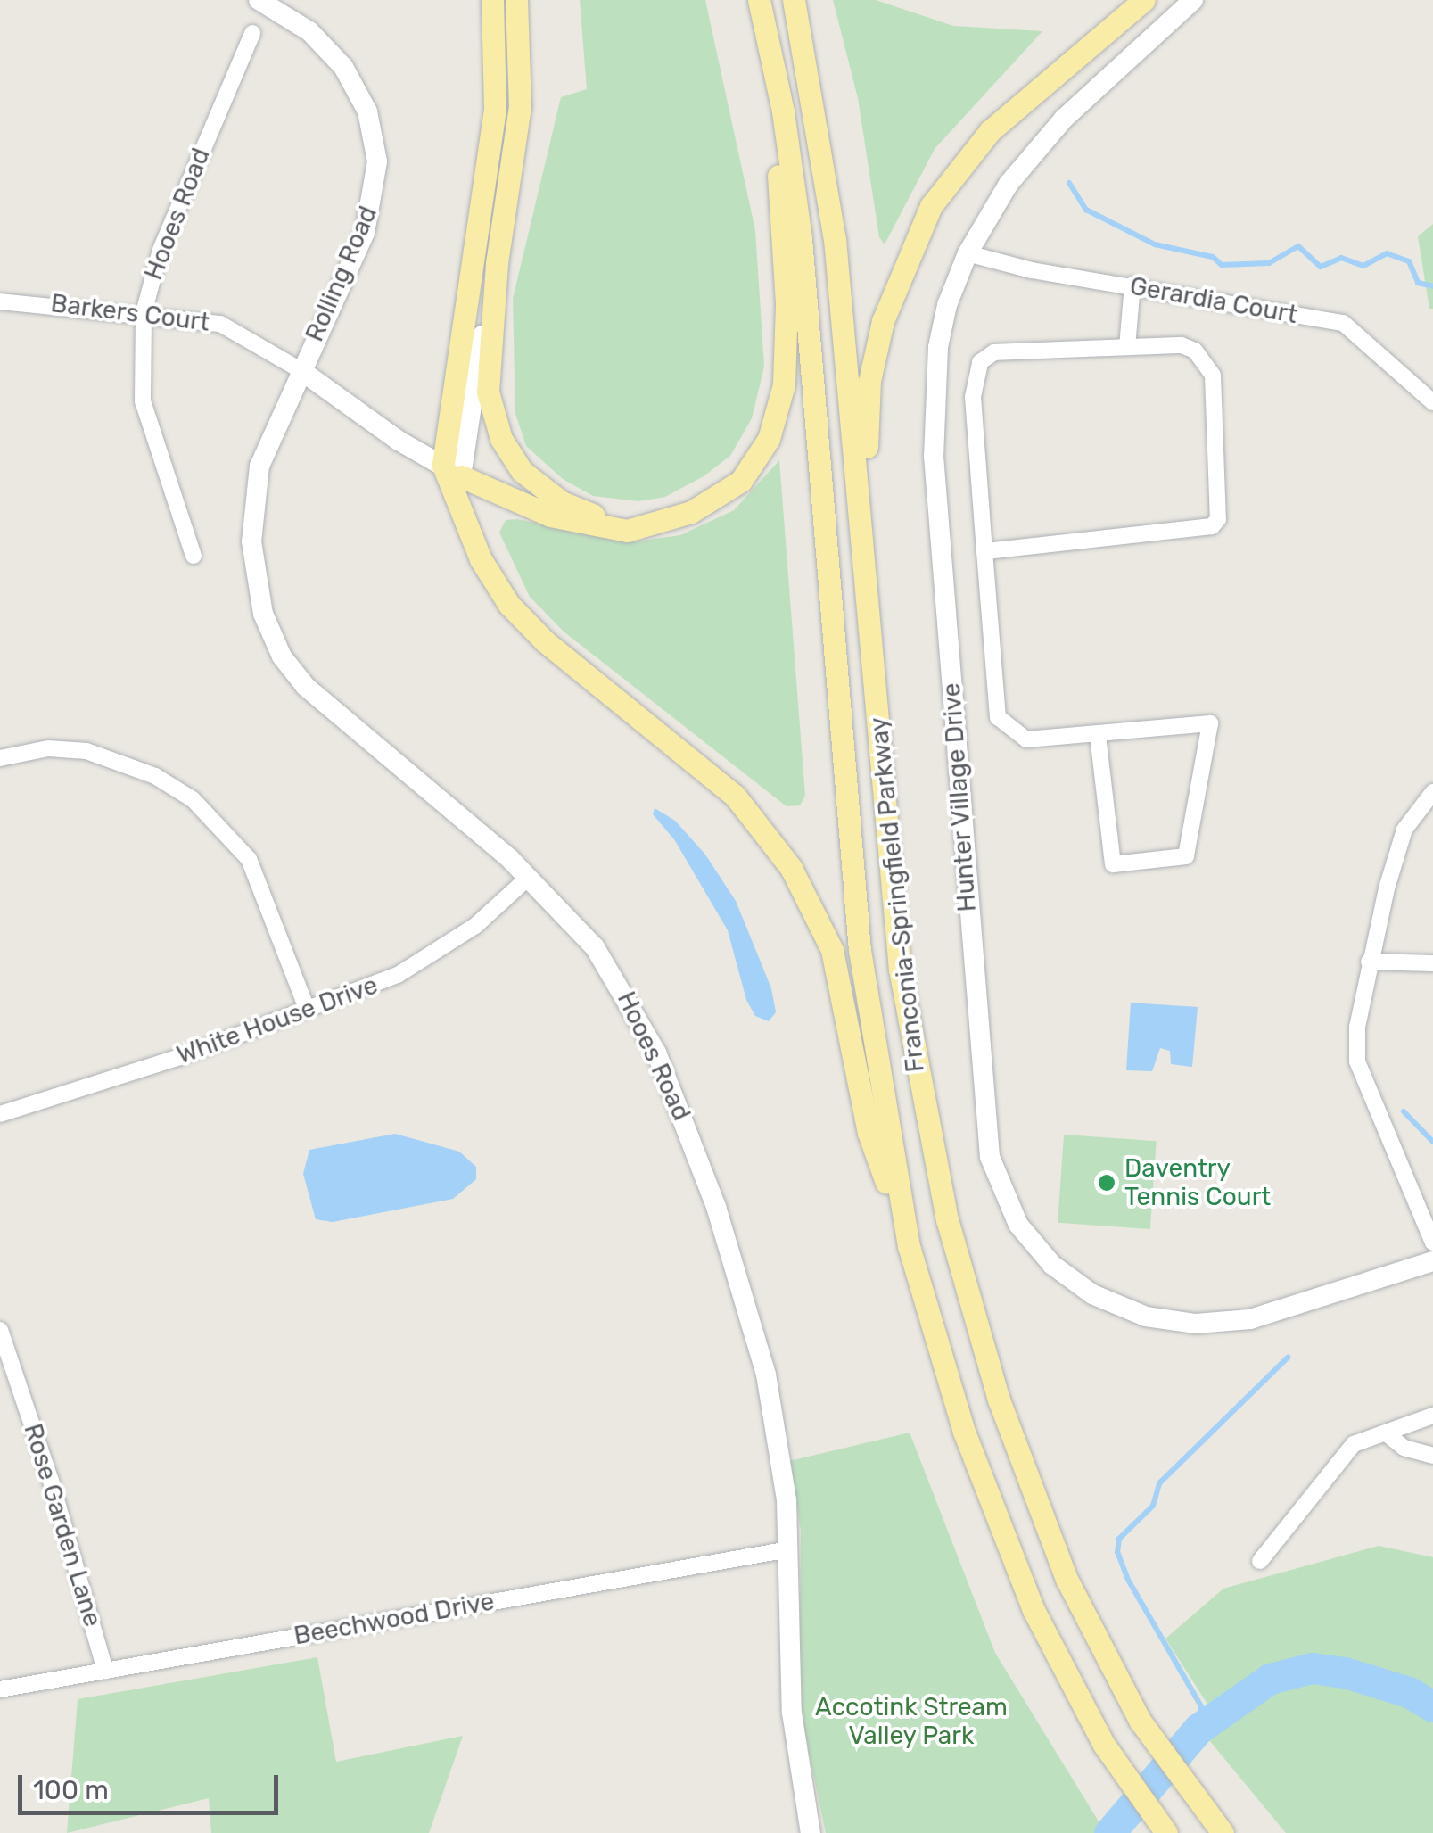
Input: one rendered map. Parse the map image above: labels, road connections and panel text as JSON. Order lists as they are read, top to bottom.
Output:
{
  "streets": {
    "main road": ["Franconia-Springfield Parkway"],
    "street": [
      "Hooes Road",
      "Rolling Road",
      "Gerardia Court",
      "Barkers Court",
      "Hunter Village Drive",
      "White House Drive",
      "Rose Garden Lane",
      "Beechwood Drive"
    ]
  },
  "crossings": [
    ["Hooes Road", "Rolling Road"],
    ["Hooes Road", "Barkers Court"],
    ["Hooes Road", "White House Drive"],
    ["Hooes Road", "Beechwood Drive"],
    ["Rolling Road", "Barkers Court"],
    ["Gerardia Court", "Hunter Village Drive"],
    ["Rose Garden Lane", "Beechwood Drive"]
  ],
  "parks": ["Accotink Stream Valley Park"],
  "places": ["Daventry Tennis Court"],
  "scale_bar": "100 m"
}
